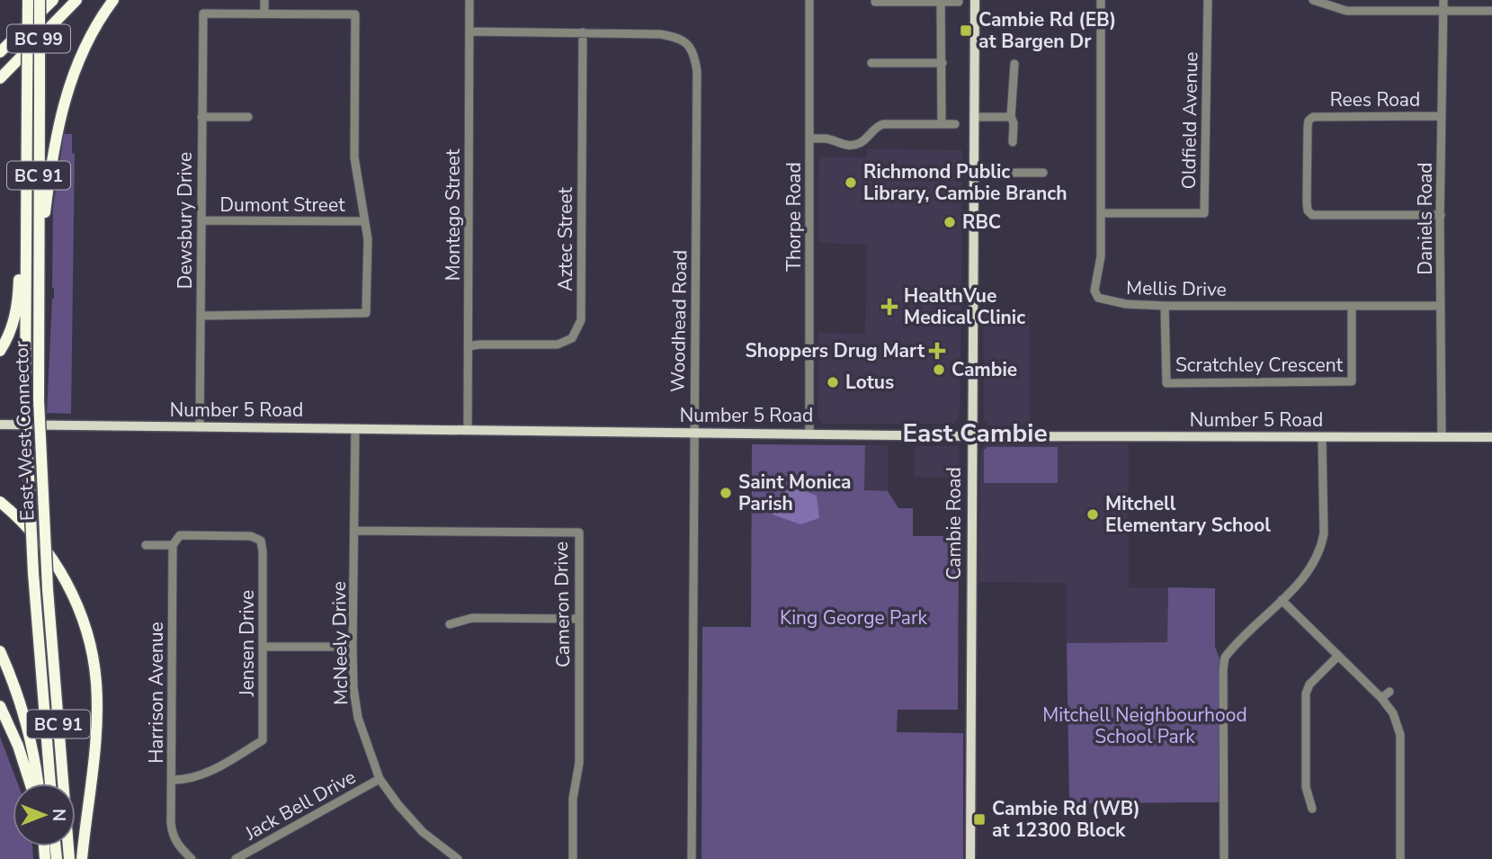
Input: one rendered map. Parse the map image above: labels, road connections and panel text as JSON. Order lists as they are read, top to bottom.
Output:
{
  "streets": {
    "highway": ["BC 99", "BC 91", "East-West Connector"],
    "main road": ["Number 5 Road", "Cambie Road"],
    "street": [
      "Rees Road",
      "Oldfield Avenue",
      "Dumont Street",
      "Montego Street",
      "Thorpe Road",
      "Daniels Road",
      "Dewsbury Drive",
      "Aztec Street",
      "Mellis Drive",
      "Woodhead Road",
      "Scratchley Crescent",
      "Cameron Drive",
      "Jensen Drive",
      "McNeely Drive",
      "Harrison Avenue",
      "Jack Bell Drive"
    ]
  },
  "crossings": [
    ["Rees Road", "Daniels Road"],
    ["Oldfield Avenue", "Mellis Drive"],
    ["Dumont Street", "Dewsbury Drive"],
    ["Montego Street", "Aztec Street"],
    ["Montego Street", "Woodhead Road"],
    ["Montego Street", "Number 5 Road"],
    ["Thorpe Road", "Number 5 Road"],
    ["Daniels Road", "Mellis Drive"],
    ["Daniels Road", "Number 5 Road"],
    ["Dewsbury Drive", "Number 5 Road"],
    ["Aztec Street", "Woodhead Road"],
    ["Mellis Drive", "Scratchley Crescent"],
    ["Woodhead Road", "Number 5 Road"],
    ["Number 5 Road", "Cambie Road"],
    ["Number 5 Road", "McNeely Drive"],
    ["Cameron Drive", "McNeely Drive"],
    ["Jensen Drive", "Harrison Avenue"],
    ["McNeely Drive", "Jack Bell Drive"]
  ],
  "districts": ["East Cambie"],
  "parks": ["King George Park", "Mitchell Neighbourhood School Park"],
  "places": {
    "transit": ["Cambie Rd (EB) at Bargen Dr", "Cambie Rd (WB) at 12300 Block"],
    "other": [
      "Richmond Public Library, Cambie Branch",
      "RBC",
      "Cambie",
      "Lotus",
      "Saint Monica Parish",
      "Mitchell Elementary School"
    ],
    "health": ["HealthVue Medical Clinic", "Shoppers Drug Mart"]
  },
  "north": "right"
}
